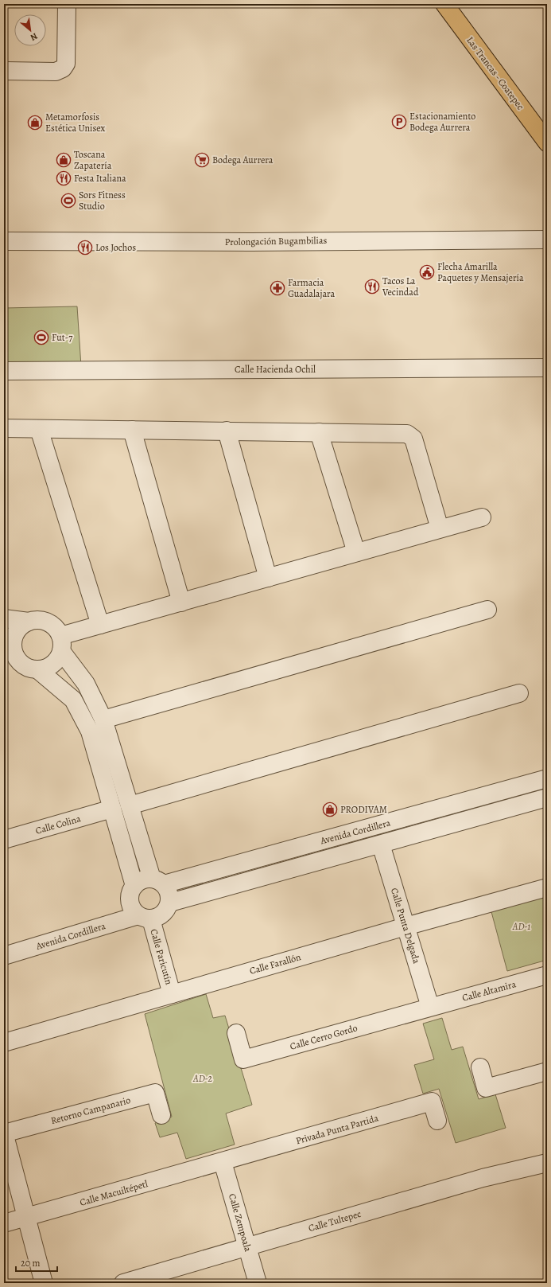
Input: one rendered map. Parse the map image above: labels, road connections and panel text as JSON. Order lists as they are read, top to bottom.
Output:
{
  "streets": {
    "main road": ["Las Trancas - Coatepec"],
    "street": [
      "Prolongación Bugambilias",
      "Calle Hacienda Ochil",
      "Calle Colina",
      "Avenida Cordillera",
      "Calle Punta Delgada",
      "Calle Paricutín",
      "Calle Farallón",
      "Calle Altamira",
      "Calle Cerro Gordo",
      "Retorno Campanario",
      "Privada Punta Partida",
      "Calle Macuiltépetl",
      "Calle Tultepec",
      "Calle Zempoala"
    ]
  },
  "crossings": [
    ["Avenida Cordillera", "Calle Punta Delgada"],
    ["Avenida Cordillera", "Calle Paricutín"],
    ["Calle Punta Delgada", "Calle Farallón"],
    ["Calle Punta Delgada", "Calle Altamira"],
    ["Calle Punta Delgada", "Calle Cerro Gordo"],
    ["Calle Paricutín", "Calle Farallón"],
    ["Calle Altamira", "Calle Cerro Gordo"],
    ["Privada Punta Partida", "Calle Macuiltépetl"],
    ["Privada Punta Partida", "Calle Zempoala"],
    ["Calle Macuiltépetl", "Calle Zempoala"],
    ["Calle Tultepec", "Calle Zempoala"]
  ],
  "parks": ["AD-1", "AD-2"],
  "places": {
    "parking": ["Estacionamiento Bodega Aurrera"],
    "shop": ["Metamorfosis Estética Unisex", "Toscana Zapatería", "PRODIVAM"],
    "supermarket": ["Bodega Aurrera"],
    "restaurant": ["Festa Italiana", "Los Jochos", "Tacos La Vecindad"],
    "sports": ["Sors Fitness Studio", "Fut-7"],
    "public building": ["Flecha Amarilla Paquetes y Mensajería"],
    "pharmacy": ["Farmacia Guadalajara"]
  },
  "scale_bar": "20 m",
  "north": "bottom right"
}
